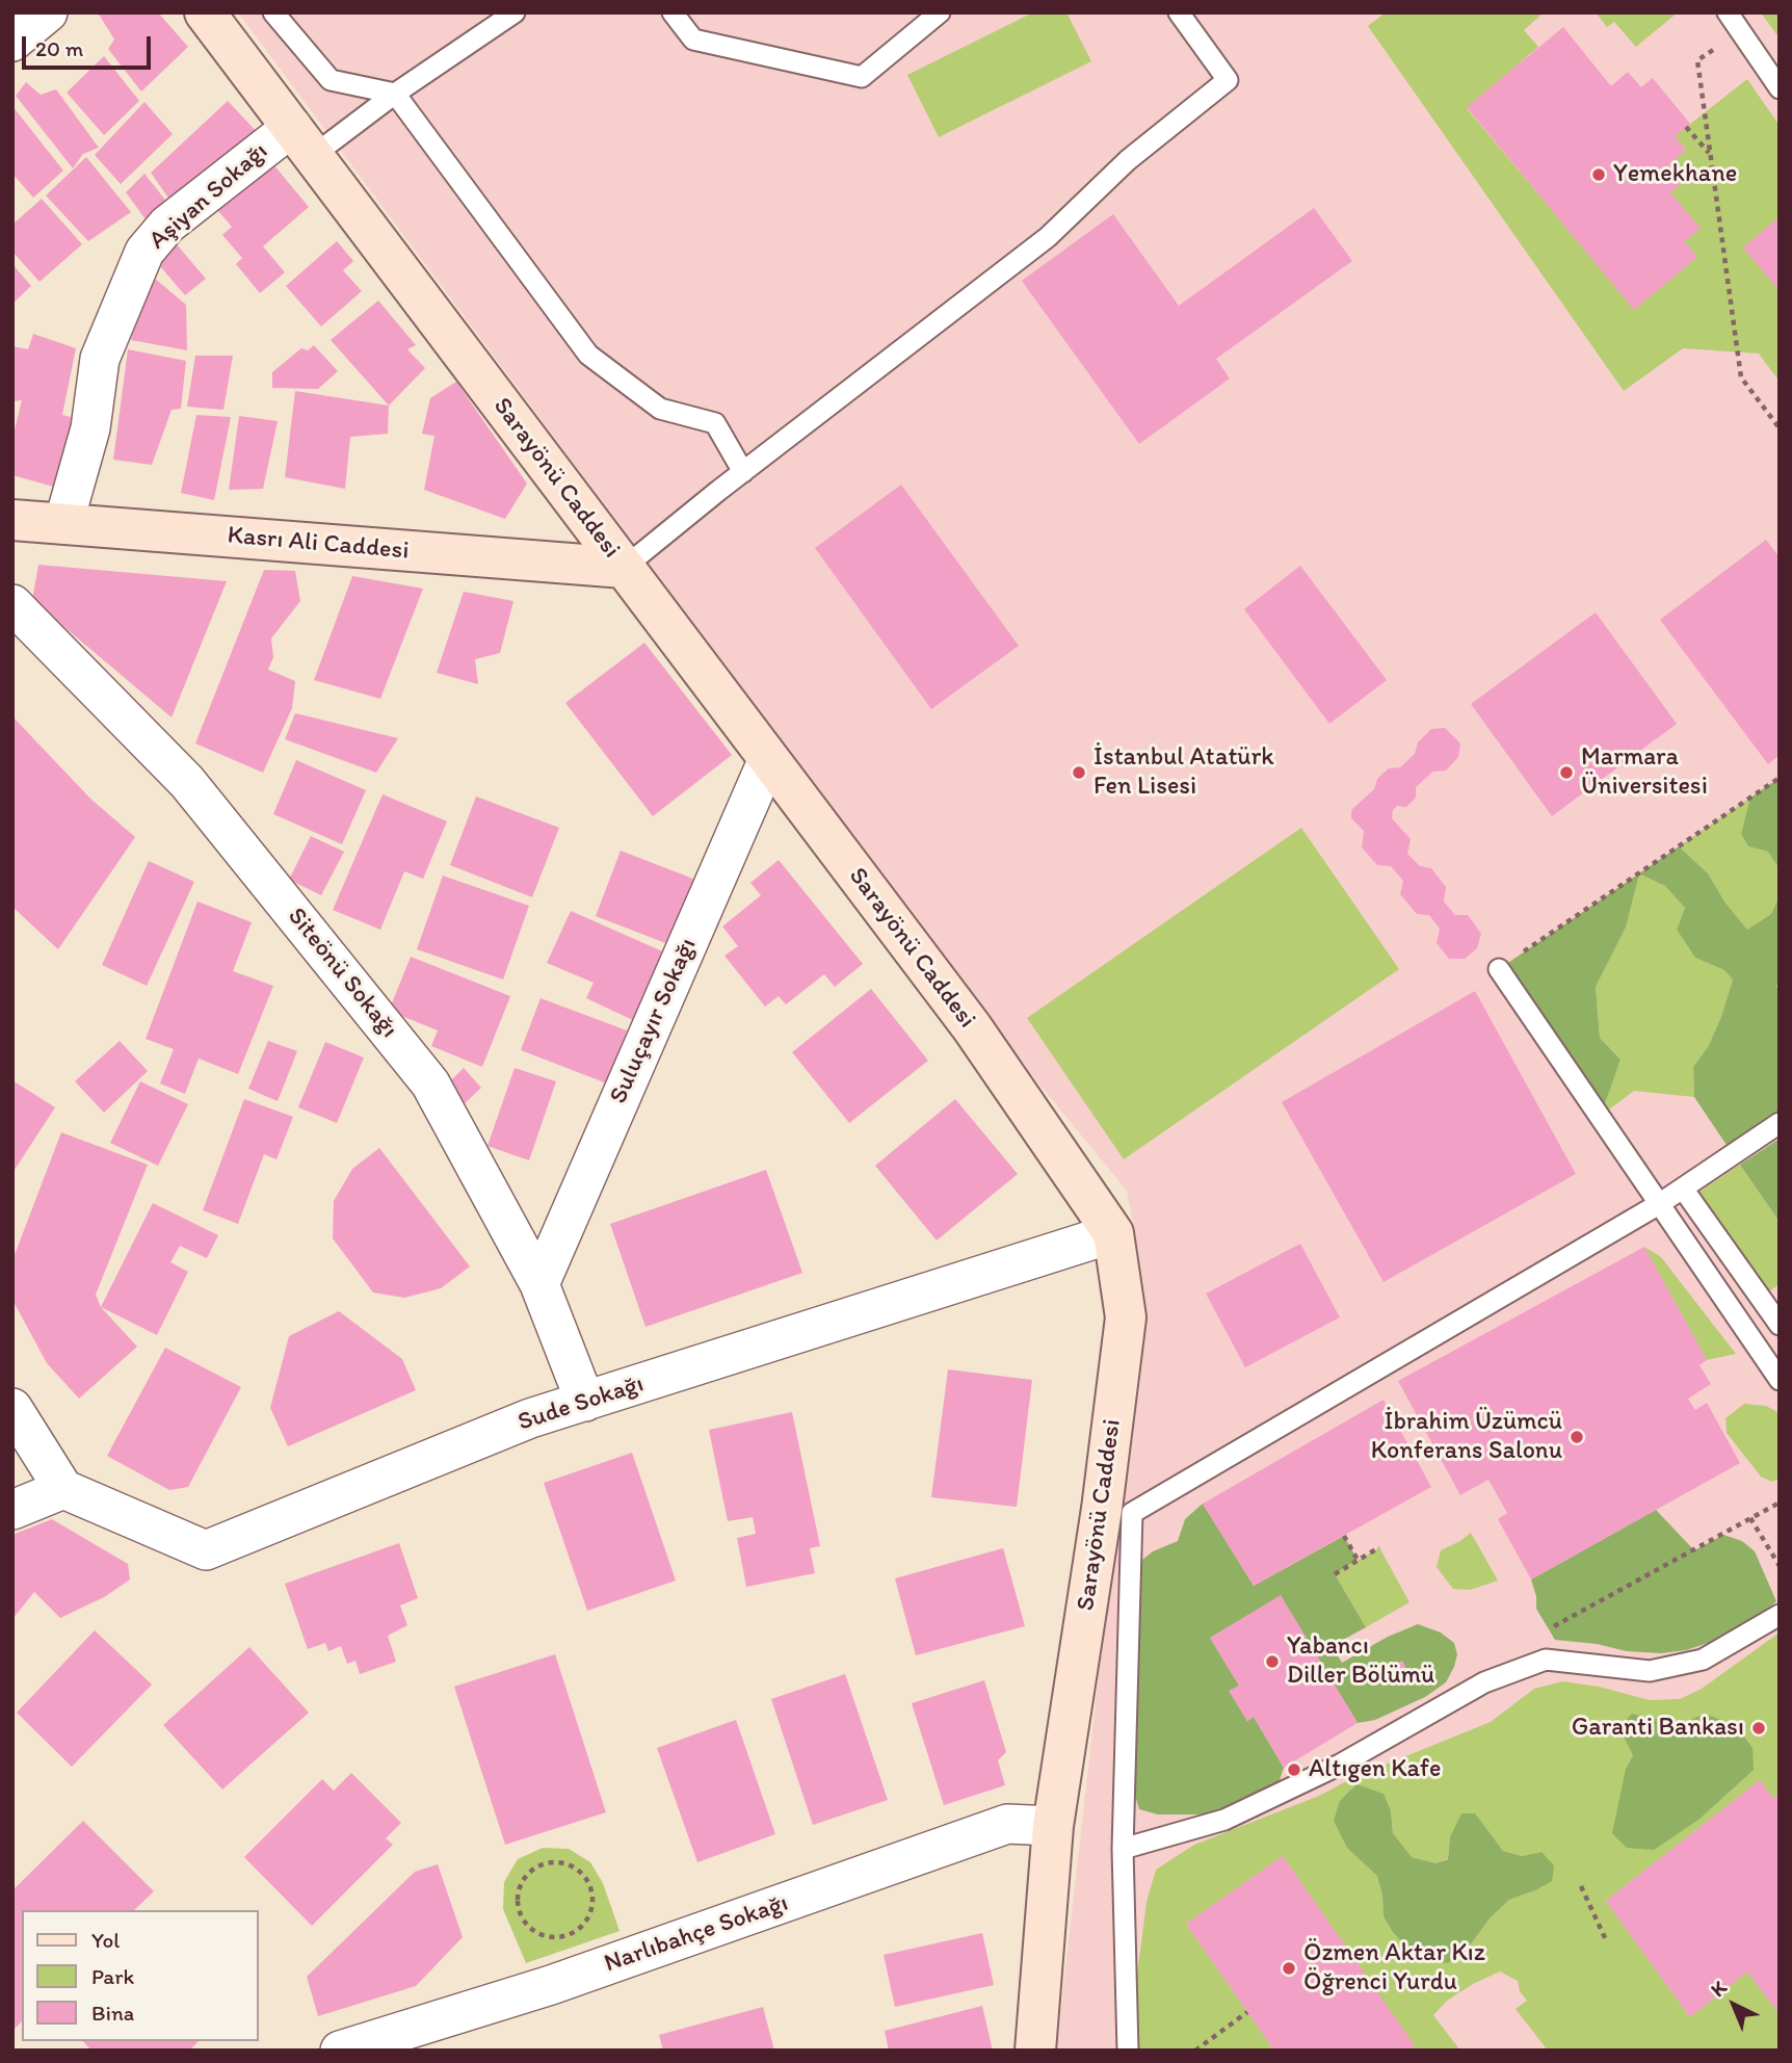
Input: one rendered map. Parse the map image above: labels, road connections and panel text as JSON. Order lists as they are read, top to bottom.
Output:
{
  "streets": {
    "street": [
      "Aşiyan Sokağı",
      "Sarayönü Caddesi",
      "Kasrı Ali Caddesi",
      "Siteönü Sokağı",
      "Suluçayır Sokağı",
      "Sude Sokağı",
      "Narlıbahçe Sokağı"
    ]
  },
  "crossings": [
    ["Aşiyan Sokağı", "Sarayönü Caddesi"],
    ["Aşiyan Sokağı", "Kasrı Ali Caddesi"],
    ["Sarayönü Caddesi", "Kasrı Ali Caddesi"],
    ["Sarayönü Caddesi", "Suluçayır Sokağı"],
    ["Sarayönü Caddesi", "Sude Sokağı"],
    ["Sarayönü Caddesi", "Narlıbahçe Sokağı"],
    ["Siteönü Sokağı", "Suluçayır Sokağı"],
    ["Siteönü Sokağı", "Sude Sokağı"]
  ],
  "places": [
    "Yemekhane",
    "İstanbul Atatürk Fen Lisesi",
    "Marmara Üniversitesi",
    "İbrahim Üzümcü Konferans Salonu",
    "Yabancı Diller Bölümü",
    "Garanti Bankası",
    "Altıgen Kafe",
    "Özmen Aktar Kız Öğrenci Yurdu"
  ],
  "legend": ["Yol", "Park", "Bina"],
  "scale_bar": "20 m",
  "north": "top left"
}
